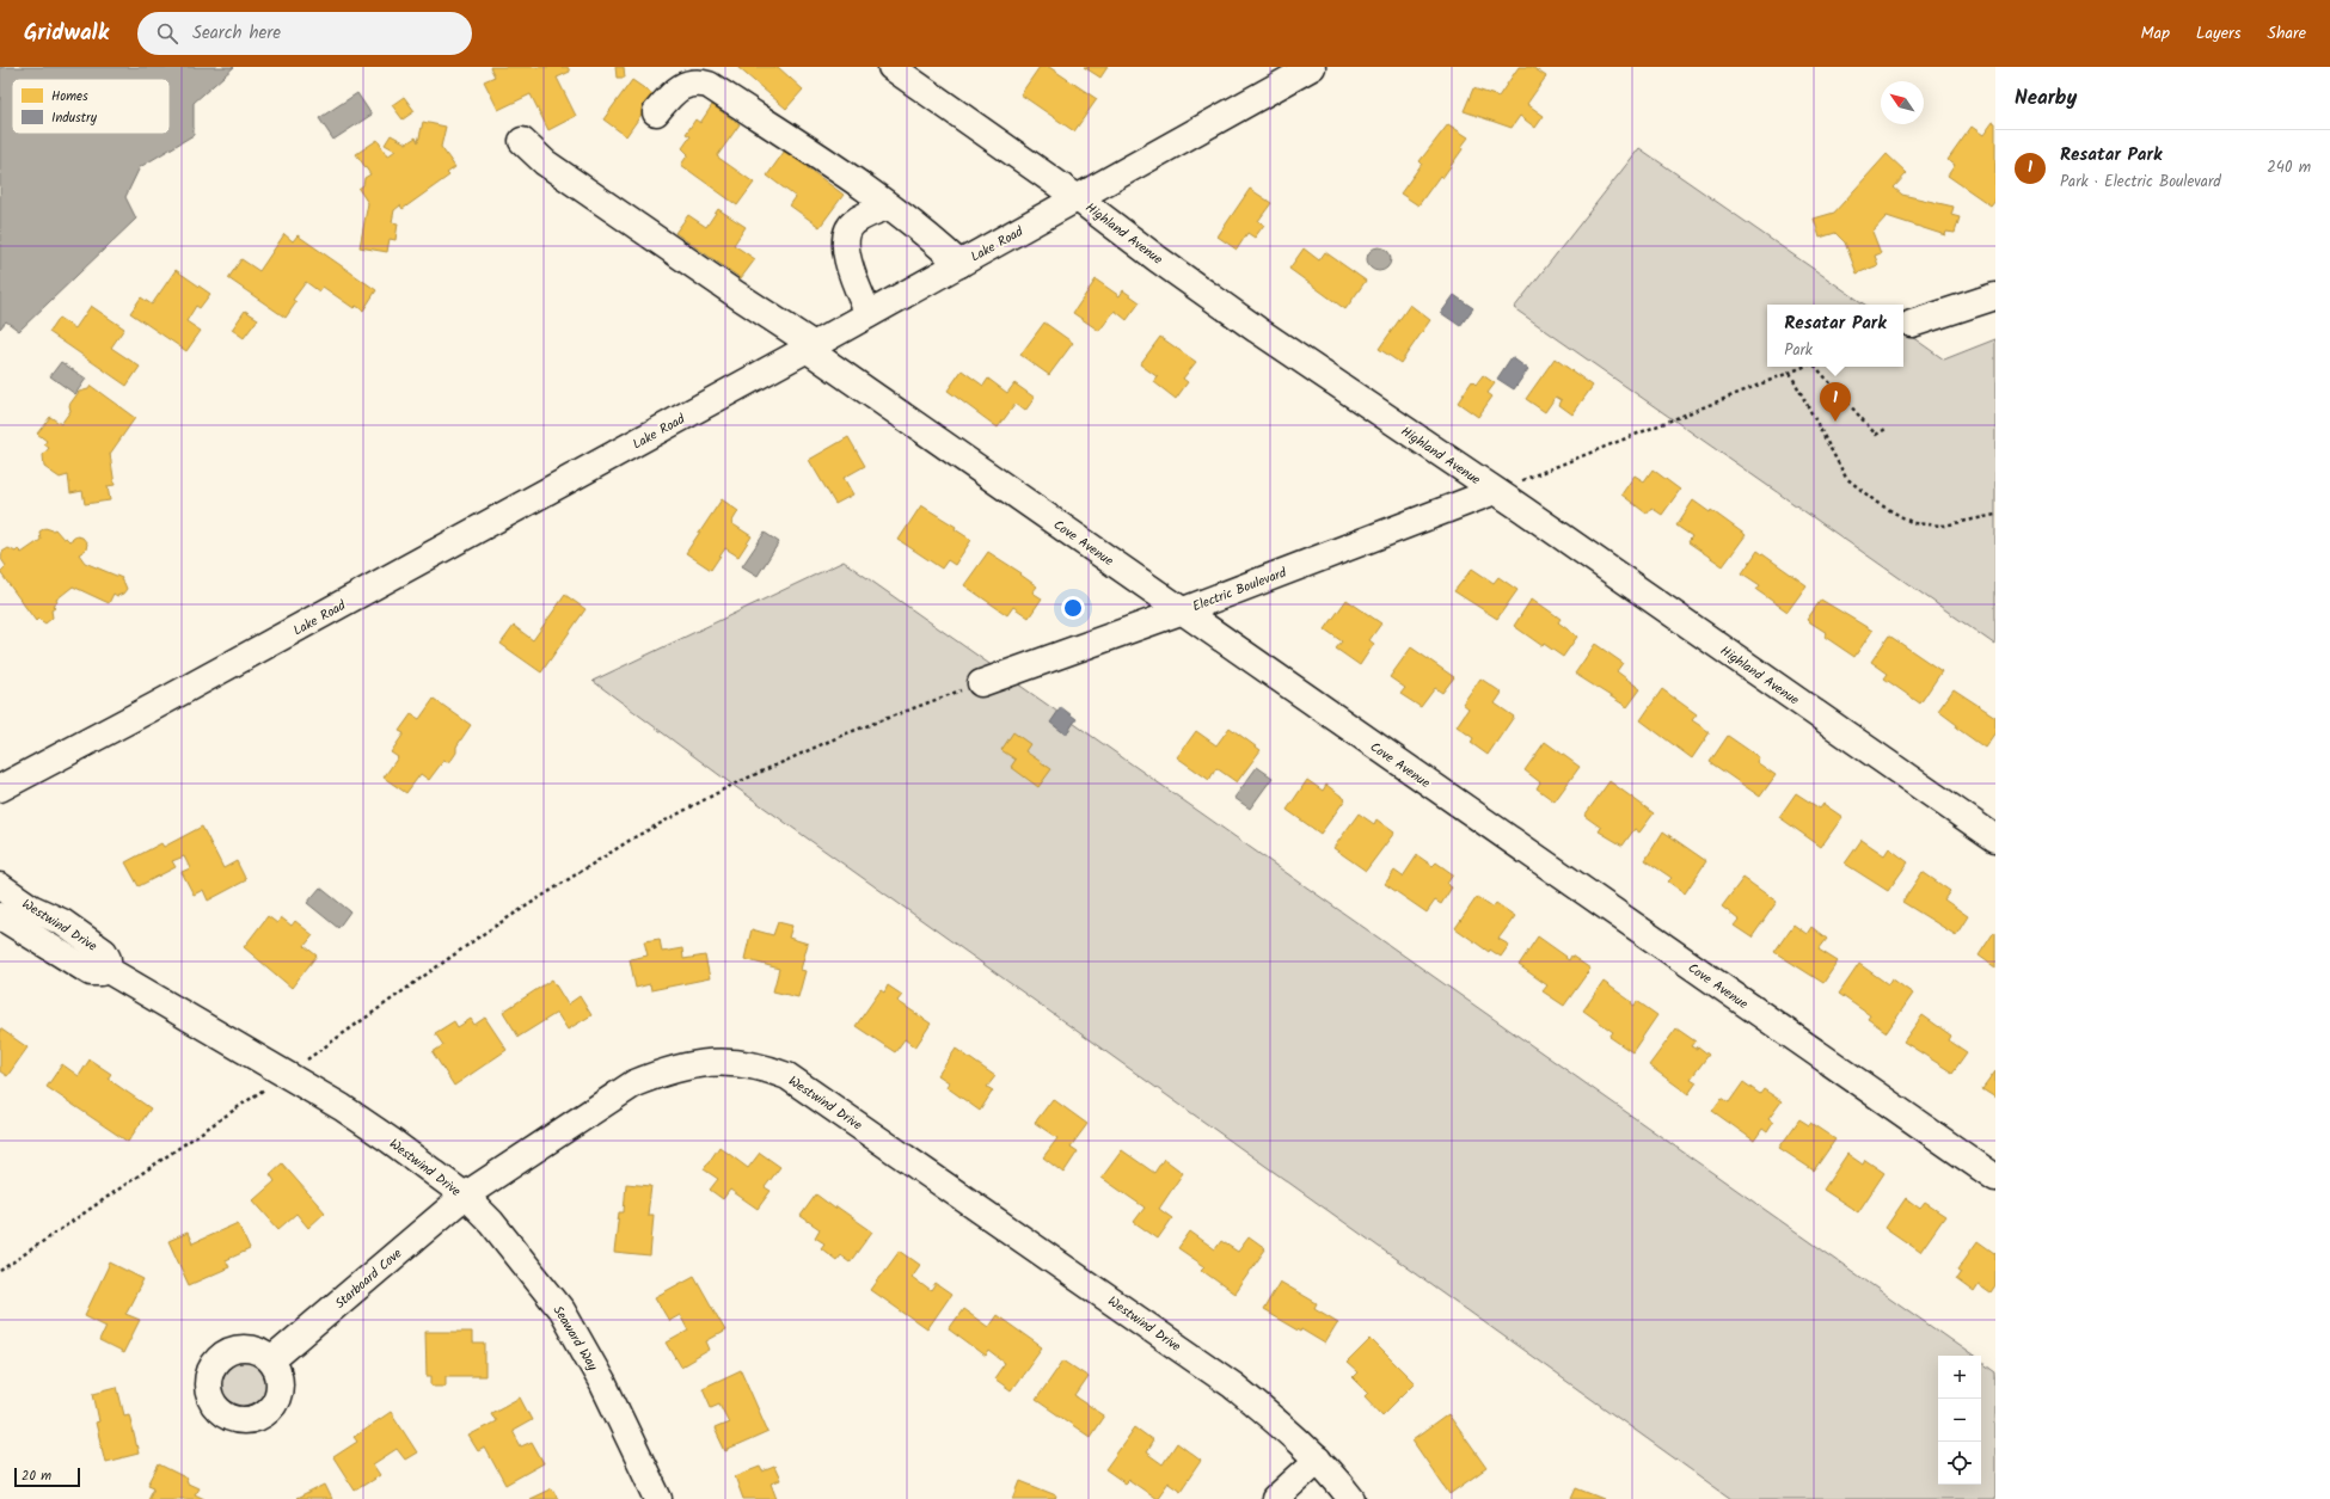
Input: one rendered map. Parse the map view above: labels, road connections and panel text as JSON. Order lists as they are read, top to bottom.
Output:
{
  "streets": {
    "street": [
      "Highland Avenue",
      "Lake Road",
      "Cove Avenue",
      "Electric Boulevard",
      "Westwind Drive",
      "Starboard Cove",
      "Seaward Way"
    ]
  },
  "crossings": [
    ["Highland Avenue", "Lake Road"],
    ["Highland Avenue", "Electric Boulevard"],
    ["Lake Road", "Cove Avenue"],
    ["Cove Avenue", "Electric Boulevard"],
    ["Westwind Drive", "Starboard Cove"],
    ["Westwind Drive", "Seaward Way"],
    ["Starboard Cove", "Seaward Way"]
  ],
  "legend": ["Homes", "Industry"],
  "scale_bar": "20 m",
  "north": "top left",
  "page": {
    "header": "Gridwalk",
    "search": "Search here",
    "nav": ["Map", "Layers", "Share"],
    "heading": "Nearby",
    "list": [
      {
        "mark": "1",
        "name": "Resatar Park",
        "note": "Park · Electric Boulevard",
        "value": "240 m"
      }
    ],
    "popup": ["Resatar Park", "Park"],
    "pins": "1",
    "map_buttons": ["+", "−"],
    "scale": "20 m"
  }
}
